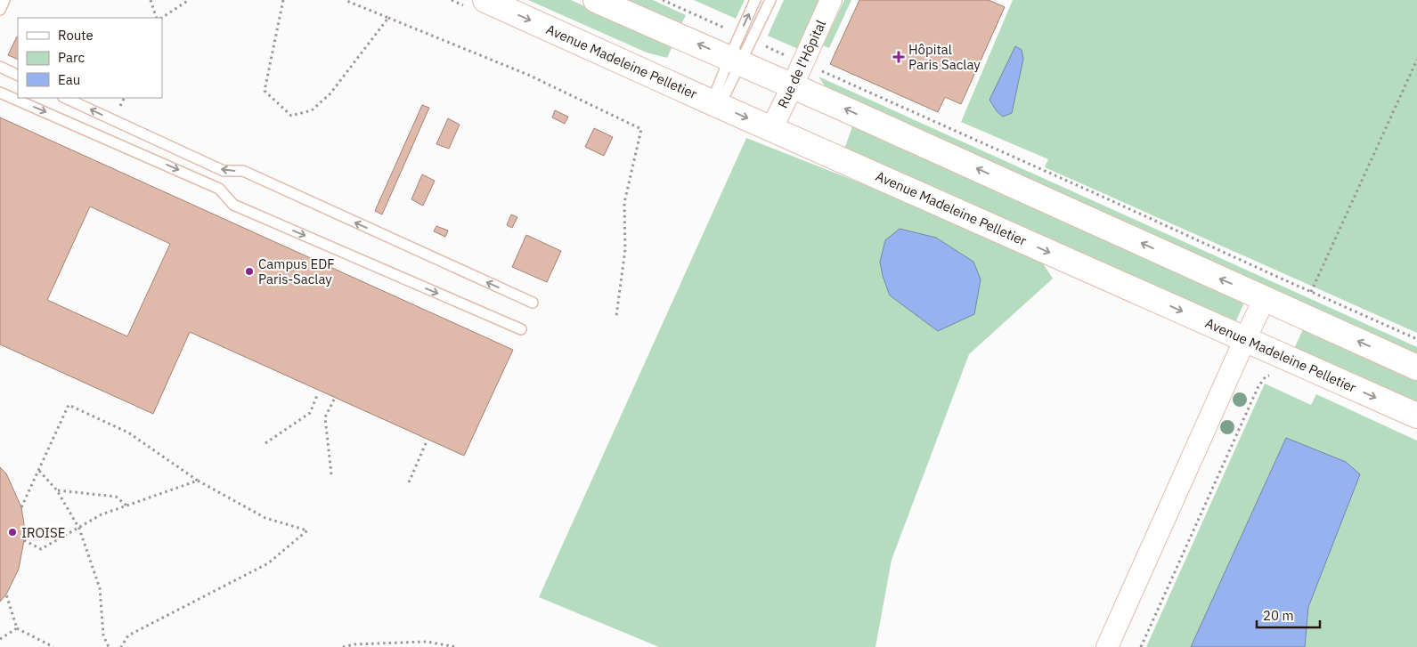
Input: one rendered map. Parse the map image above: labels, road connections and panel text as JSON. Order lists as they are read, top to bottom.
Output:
{
  "streets": {
    "street": ["Avenue Madeleine Pelletier", "Rue de l'Hôpital"]
  },
  "crossings": [
    ["Avenue Madeleine Pelletier", "Rue de l'Hôpital"]
  ],
  "places": {
    "health": ["Hôpital Paris Saclay"],
    "other": ["Campus EDF Paris-Saclay", "IROISE"]
  },
  "legend": ["Route", "Parc", "Eau"],
  "scale_bar": "20 m"
}
